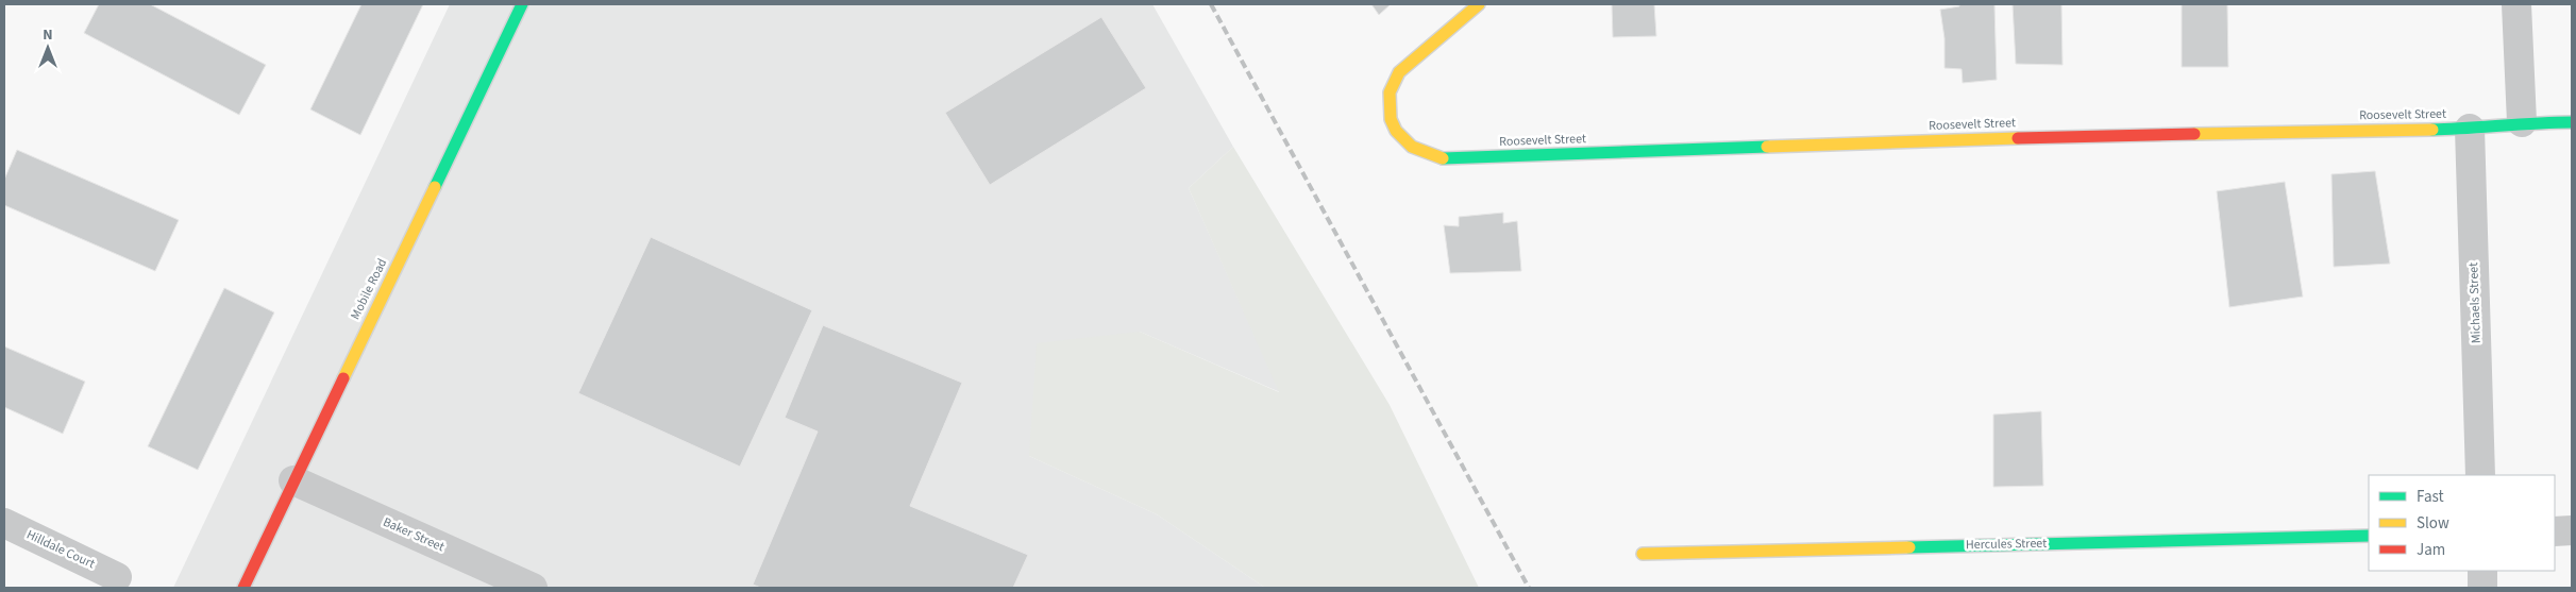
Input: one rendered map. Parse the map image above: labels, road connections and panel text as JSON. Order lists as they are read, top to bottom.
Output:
{
  "streets": {
    "street": [
      "Roosevelt Street",
      "Mobile Road",
      "Michaels Street",
      "Baker Street",
      "Hercules Street",
      "Hilldale Court"
    ]
  },
  "crossings": [
    ["Roosevelt Street", "Michaels Street"],
    ["Mobile Road", "Baker Street"]
  ],
  "legend": ["Fast", "Slow", "Jam"],
  "north": "top"
}
